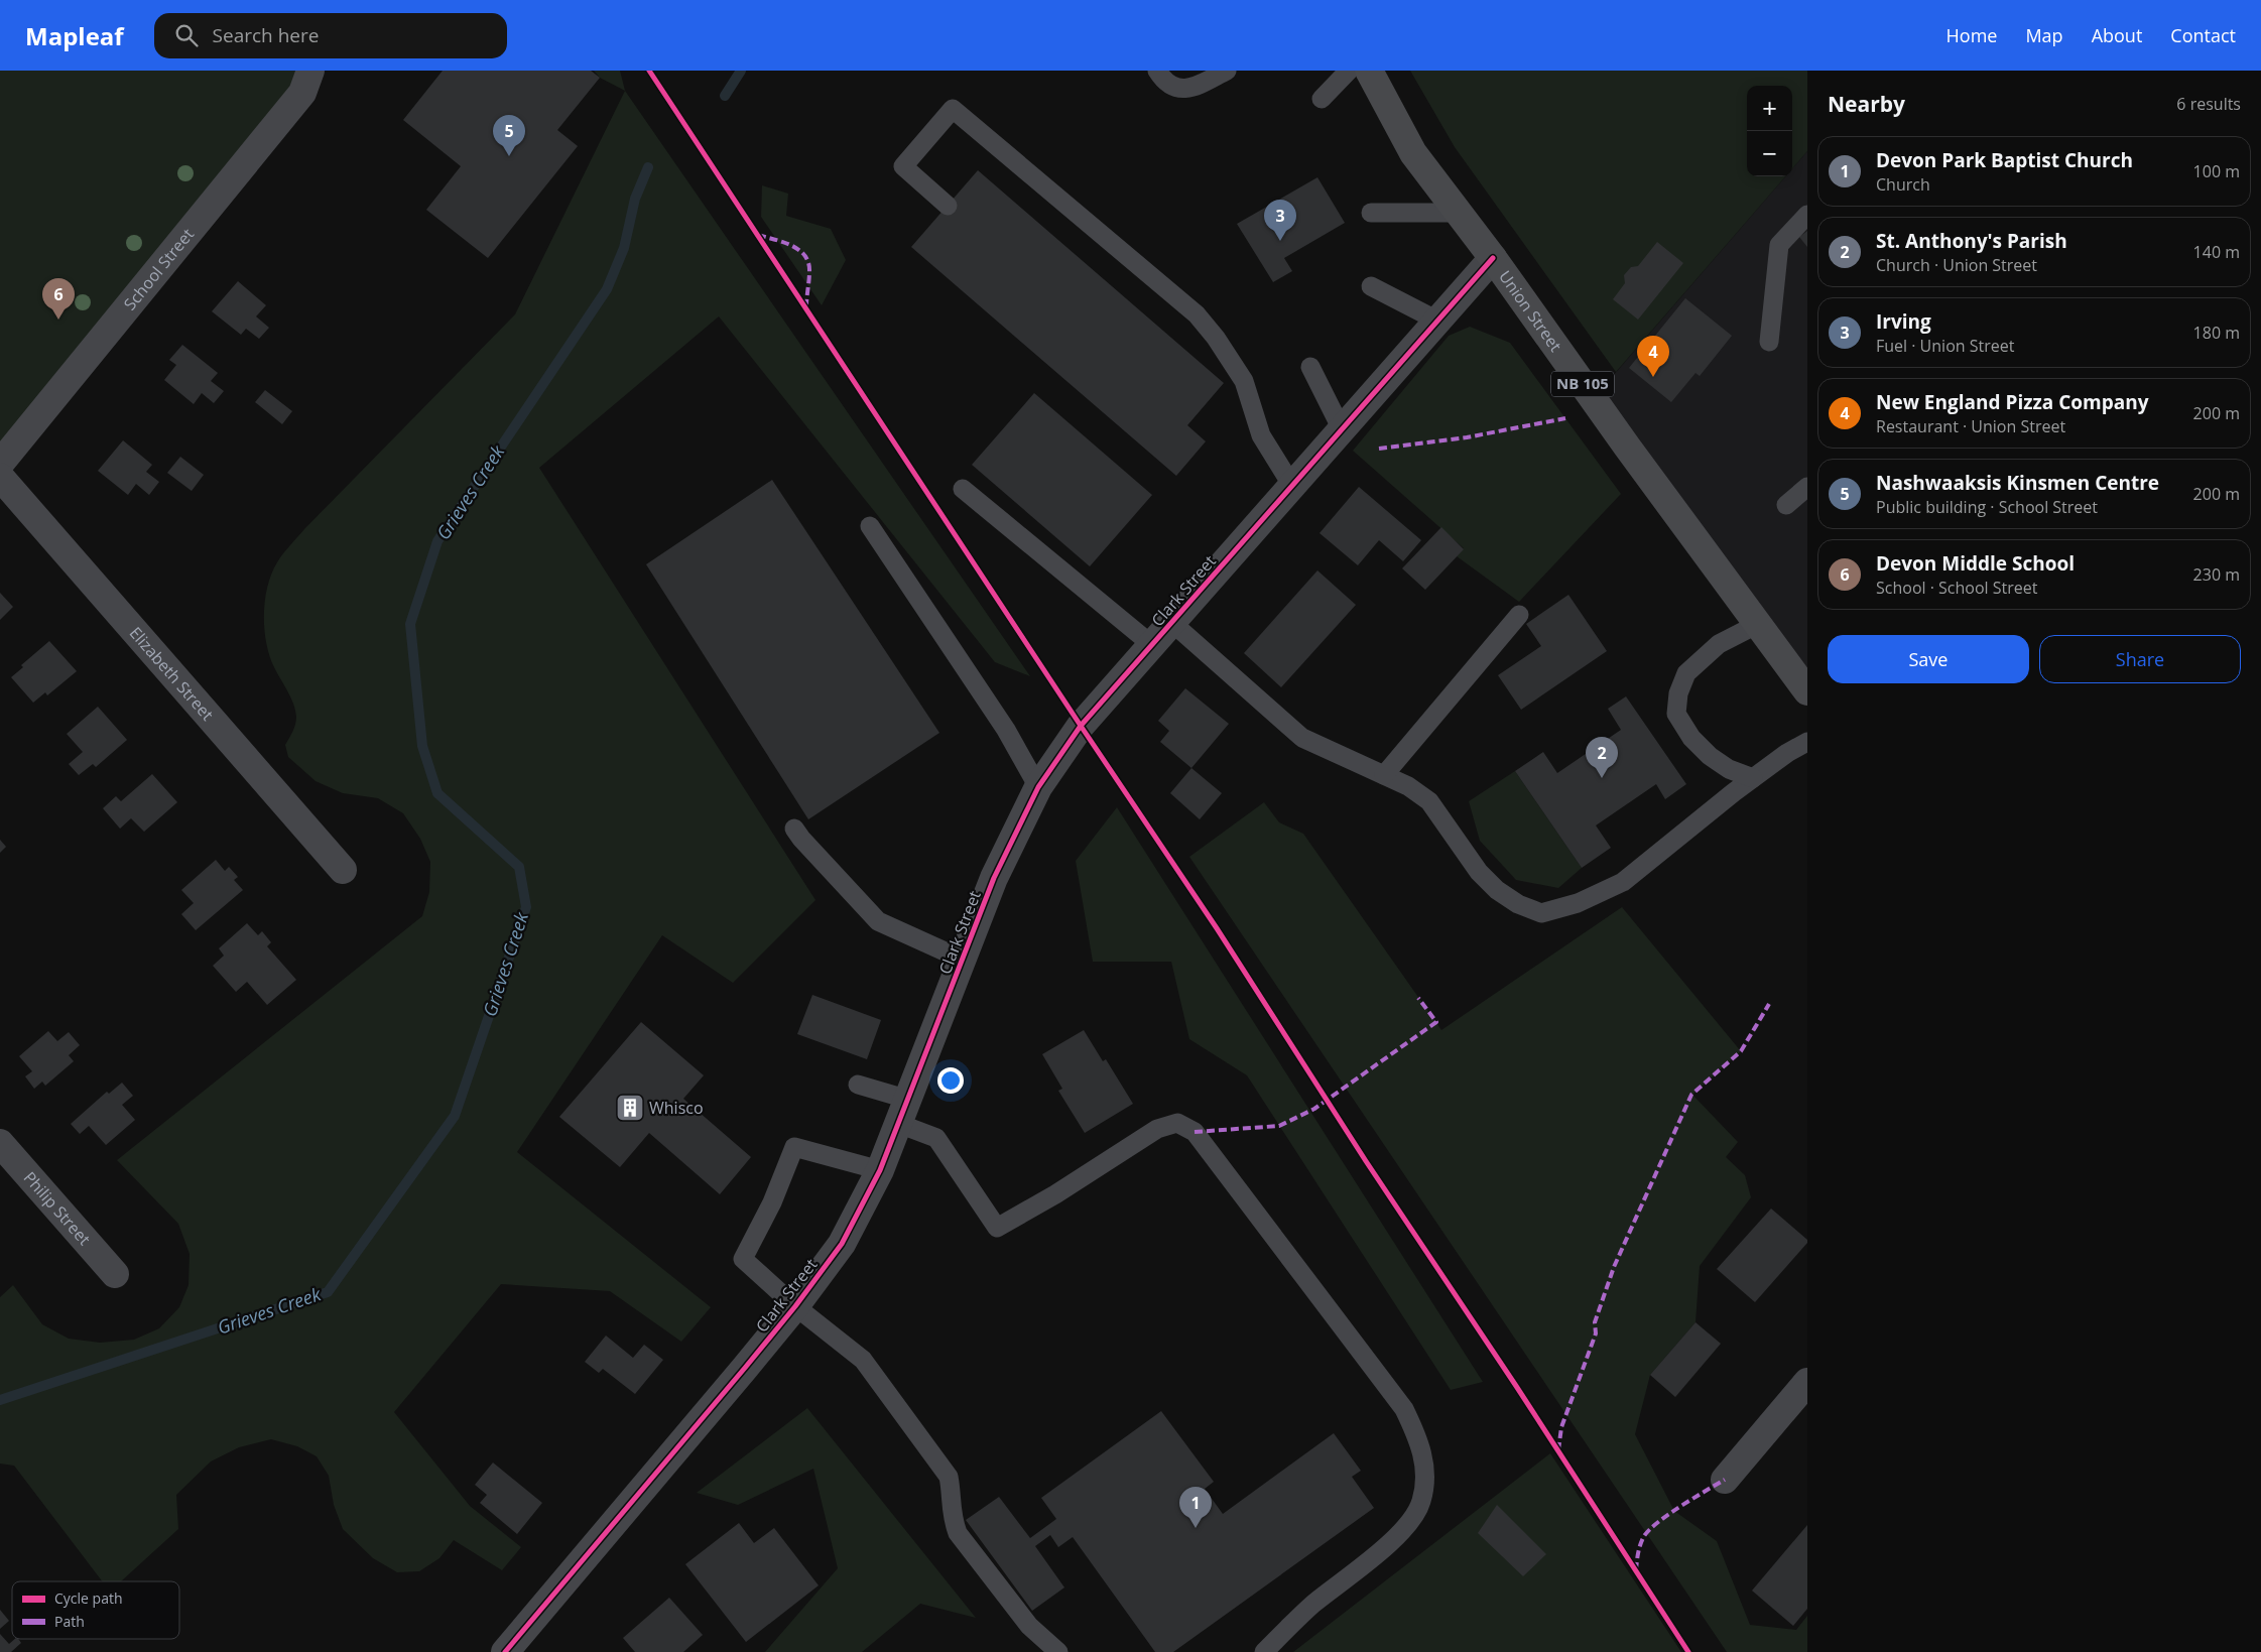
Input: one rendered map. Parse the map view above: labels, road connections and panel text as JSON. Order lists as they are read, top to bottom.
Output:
{
  "streets": {
    "main road": ["Union Street", "NB 105"],
    "street": [
      "School Street",
      "Clark Street",
      "Elizabeth Street",
      "Philip Street"
    ]
  },
  "crossings": [
    ["Union Street", "Clark Street"]
  ],
  "water": ["Grieves Creek"],
  "places": {
    "building": ["Whisco"]
  },
  "legend": ["Cycle path", "Path"],
  "page": {
    "header": "Mapleaf",
    "search": "Search here",
    "nav": [
      "Home",
      "Map",
      "About",
      "Contact"
    ],
    "heading": ["Nearby", "6 results"],
    "map_buttons": ["+", "−"],
    "pins": [
      "5",
      "3",
      "6",
      "4",
      "2",
      "1"
    ],
    "list": [
      {
        "mark": "1",
        "name": "Devon Park Baptist Church",
        "note": "Church",
        "value": "100 m"
      },
      {
        "mark": "2",
        "name": "St. Anthony's Parish",
        "note": "Church · Union Street",
        "value": "140 m"
      },
      {
        "mark": "3",
        "name": "Irving",
        "note": "Fuel · Union Street",
        "value": "180 m"
      },
      {
        "mark": "4",
        "name": "New England Pizza Company",
        "note": "Restaurant · Union Street",
        "value": "200 m"
      },
      {
        "mark": "5",
        "name": "Nashwaaksis Kinsmen Centre",
        "note": "Public building · School Street",
        "value": "200 m"
      },
      {
        "mark": "6",
        "name": "Devon Middle School",
        "note": "School · School Street",
        "value": "230 m"
      }
    ],
    "buttons": ["Save", "Share"]
  }
}
